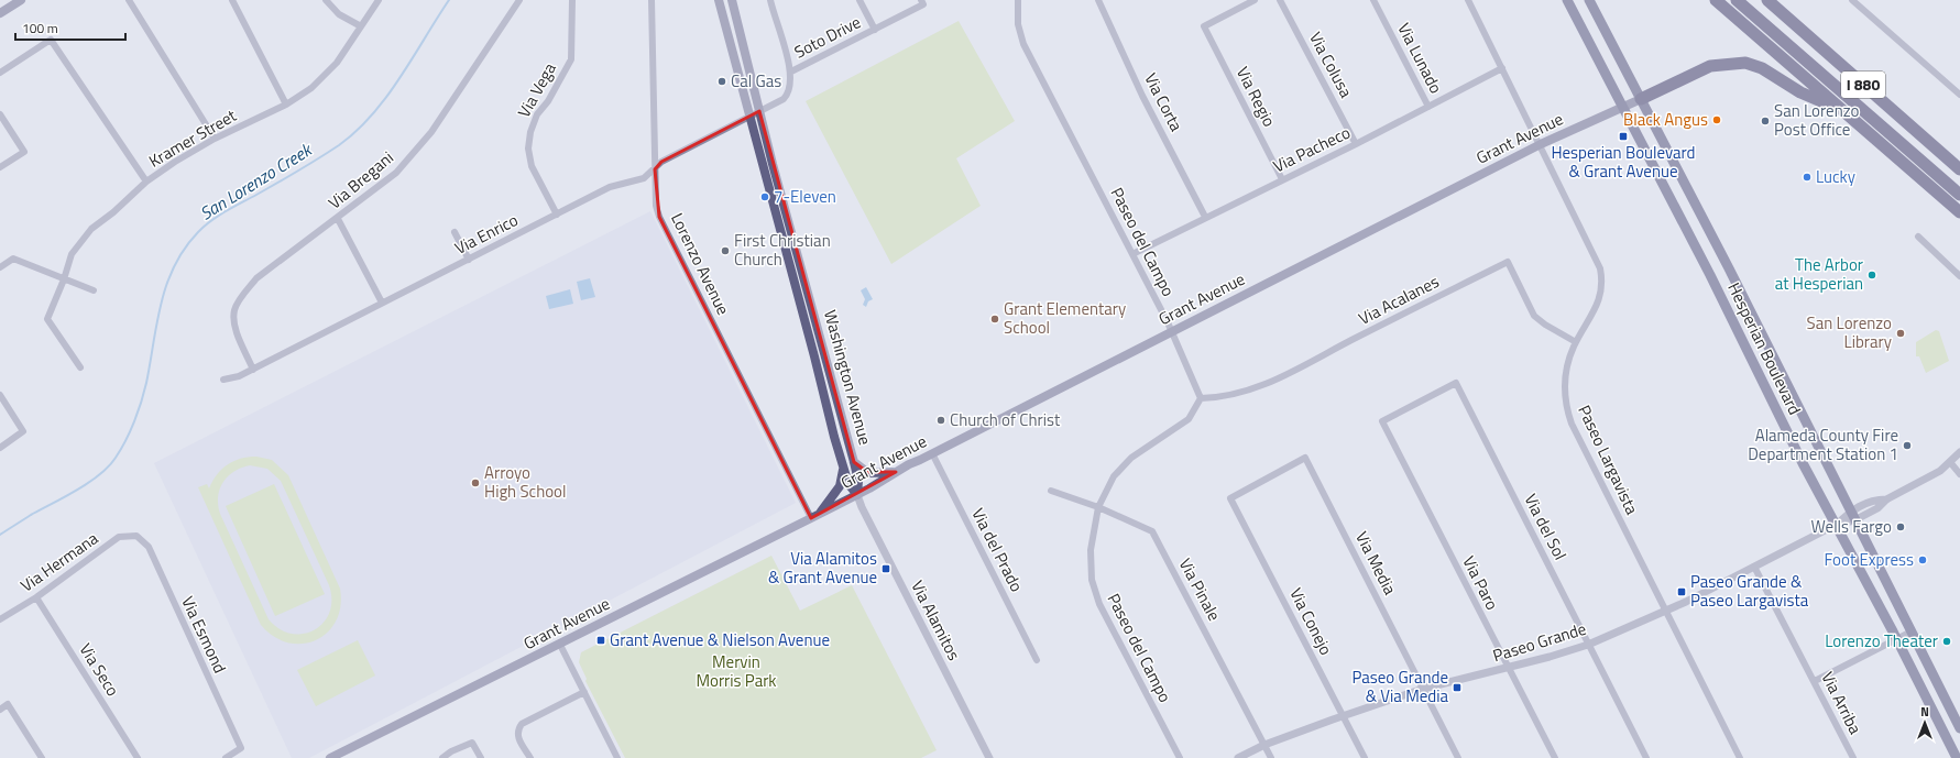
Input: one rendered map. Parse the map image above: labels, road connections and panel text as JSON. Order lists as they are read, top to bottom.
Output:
{
  "streets": {
    "highway": ["I 880"],
    "main road": ["Grant Avenue", "Hesperian Boulevard", "Washington Avenue"],
    "street": [
      "Soto Drive",
      "Via Lunado",
      "Via Colusa",
      "Via Vega",
      "Via Regio",
      "Via Corta",
      "Kramer Street",
      "Via Pacheco",
      "Via Bregani",
      "Via Enrico",
      "Paseo del Campo",
      "Lorenzo Avenue",
      "Via Acalanes",
      "Paseo Largavista",
      "Via del Sol",
      "Via del Prado",
      "Via Hermana",
      "Via Media",
      "Via Paro",
      "Via Pinale",
      "Via Alamitos",
      "Via Conejo",
      "Via Esmond",
      "Paseo Grande",
      "Via Seco",
      "Via Arriba"
    ]
  },
  "crossings": [
    ["Soto Drive", "Via Enrico"],
    ["Via Lunado", "Via Pacheco"],
    ["Via Colusa", "Via Pacheco"],
    ["Via Vega", "Via Enrico"],
    ["Via Regio", "Via Pacheco"],
    ["Via Corta", "Via Pacheco"],
    ["Grant Avenue", "Paseo del Campo"],
    ["Grant Avenue", "Lorenzo Avenue"],
    ["Grant Avenue", "Hesperian Boulevard"],
    ["Grant Avenue", "Washington Avenue"],
    ["Grant Avenue", "Paseo Largavista"],
    ["Grant Avenue", "Via del Prado"],
    ["Grant Avenue", "Via Alamitos"],
    ["Via Pacheco", "Paseo del Campo"],
    ["Via Pacheco", "Paseo Largavista"],
    ["Via Bregani", "Via Enrico"],
    ["Via Enrico", "Lorenzo Avenue"],
    ["Via Enrico", "Washington Avenue"],
    ["Paseo del Campo", "Via Acalanes"],
    ["Paseo del Campo", "Via Pinale"],
    ["Via Acalanes", "Paseo Largavista"],
    ["Hesperian Boulevard", "Paseo Grande"],
    ["Washington Avenue", "Via Alamitos"],
    ["Paseo Largavista", "Paseo Grande"],
    ["Via del Sol", "Via Paro"],
    ["Via del Sol", "Paseo Grande"],
    ["Via Hermana", "Via Esmond"],
    ["Via Hermana", "Via Seco"],
    ["Via Media", "Via Conejo"],
    ["Via Media", "Paseo Grande"],
    ["Via Paro", "Paseo Grande"],
    ["Via Pinale", "Paseo Grande"],
    ["Via Conejo", "Paseo Grande"],
    ["Paseo Grande", "Via Arriba"]
  ],
  "water": ["San Lorenzo Creek"],
  "parks": ["Mervin Morris Park"],
  "places": {
    "other": [
      "Cal Gas",
      "Black Angus",
      "San Lorenzo Post Office",
      "Lucky",
      "7-Eleven",
      "First Christian Church",
      "The Arbor at Hesperian",
      "Grant Elementary School",
      "San Lorenzo Library",
      "Church of Christ",
      "Alameda County Fire Department Station 1",
      "Arroyo High School",
      "Wells Fargo",
      "Foot Express",
      "Lorenzo Theater"
    ],
    "transit": [
      "Hesperian Boulevard & Grant Avenue",
      "Via Alamitos & Grant Avenue",
      "Paseo Grande & Paseo Largavista",
      "Grant Avenue & Nielson Avenue",
      "Paseo Grande & Via Media"
    ]
  },
  "scale_bar": "100 m",
  "north": "top"
}
